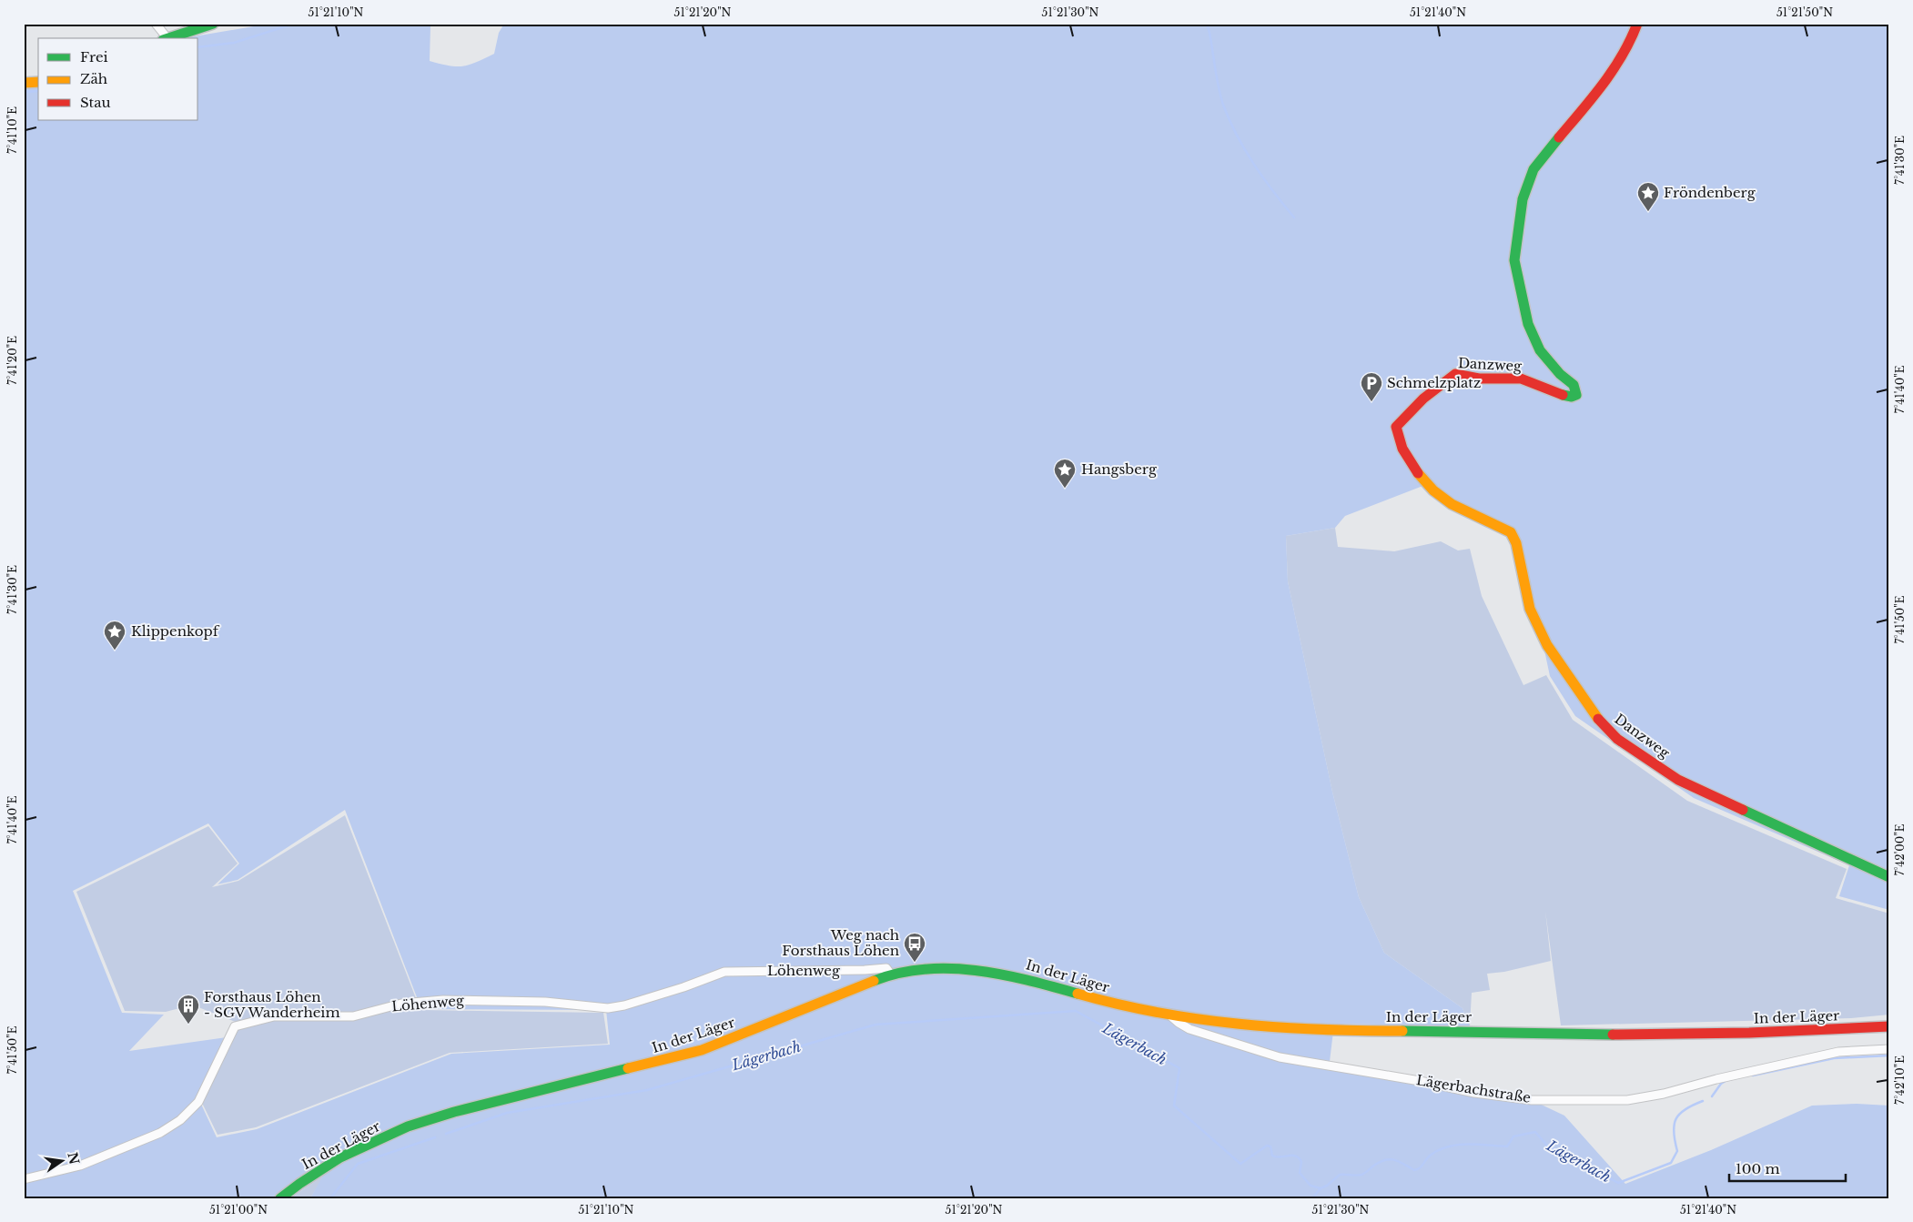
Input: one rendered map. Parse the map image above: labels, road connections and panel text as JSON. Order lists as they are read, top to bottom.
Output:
{
  "streets": {
    "main road": ["Danzweg", "In der Läger"],
    "street": ["Löhenweg", "Lägerbachstraße"]
  },
  "crossings": [
    ["Löhenweg", "In der Läger"],
    ["In der Läger", "Lägerbachstraße"]
  ],
  "water": ["Lägerbach"],
  "places": {
    "place": ["Fröndenberg", "Hangsberg", "Klippenkopf"],
    "parking": ["Schmelzplatz"],
    "bus stop": ["Weg nach Forsthaus Löhen"],
    "building": ["Forsthaus Löhen - SGV Wanderheim"]
  },
  "legend": ["Frei", "Zäh", "Stau"],
  "scale_bar": "100 m",
  "north": "right",
  "coordinates": [
    "51°21'10\"N",
    "51°21'20\"N",
    "51°21'30\"N",
    "51°21'40\"N",
    "51°21'50\"N",
    "7°41'10\"E",
    "7°41'30\"E",
    "7°41'20\"E",
    "7°41'40\"E",
    "7°41'50\"E",
    "7°42'00\"E",
    "7°42'10\"E",
    "51°21'00\"N"
  ]
}
